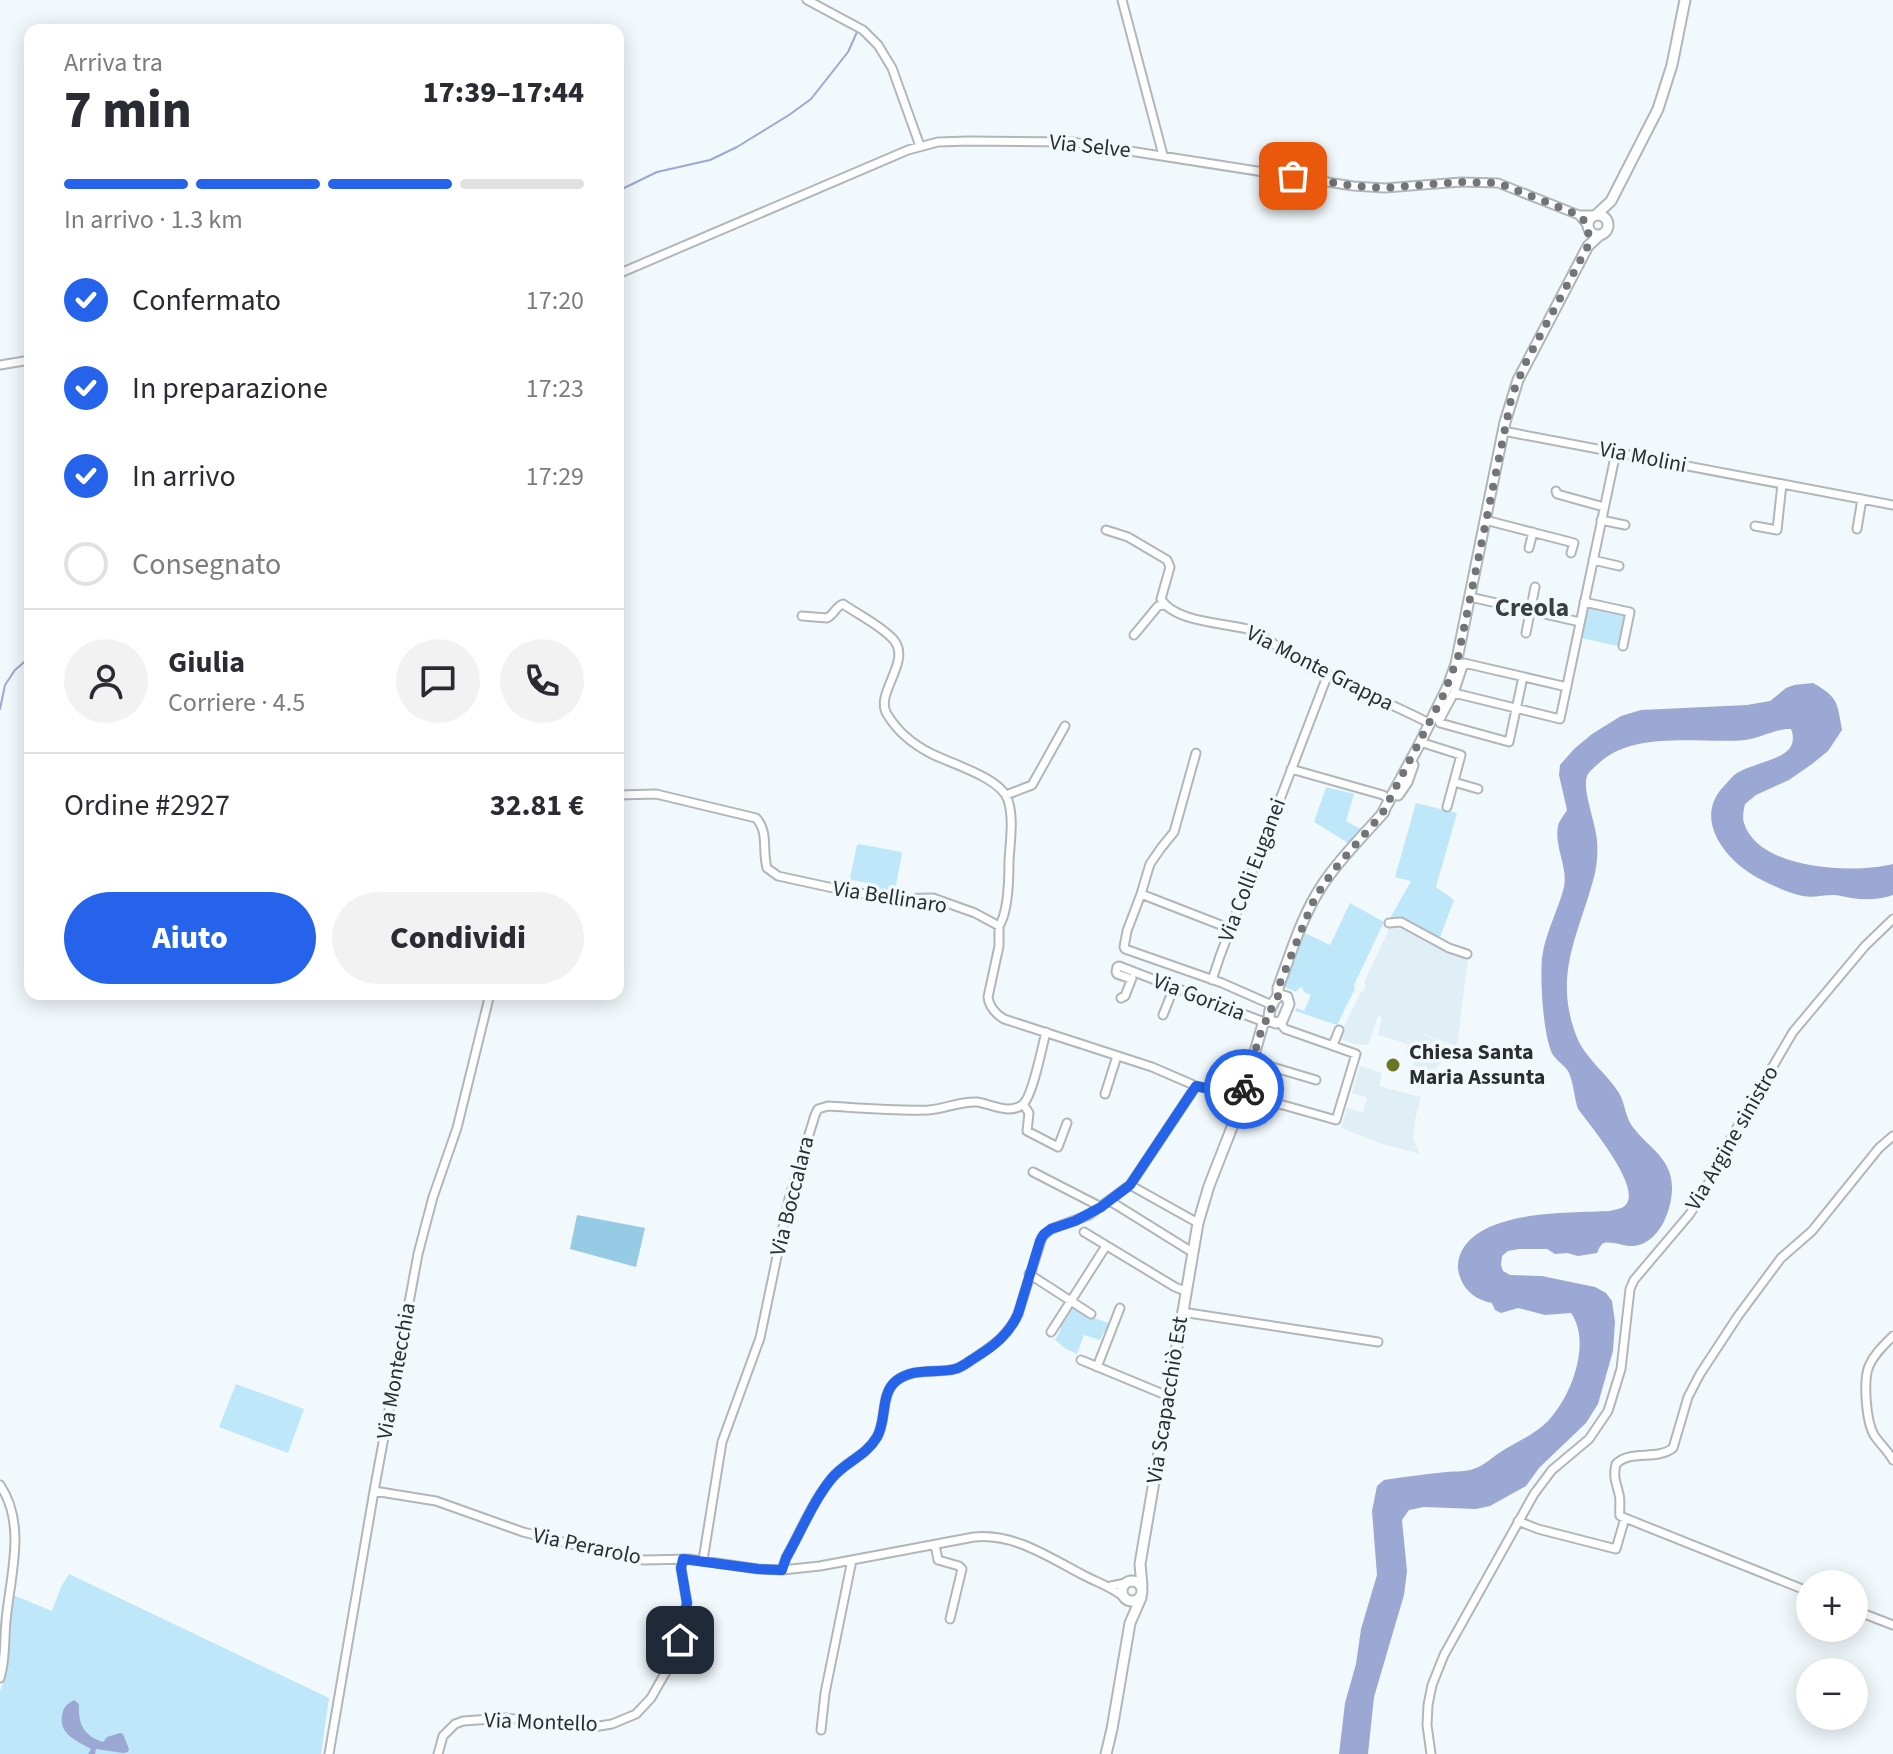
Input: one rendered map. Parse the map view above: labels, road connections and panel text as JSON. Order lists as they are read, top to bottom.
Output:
{
  "streets": {
    "main road": ["Via Scapacchiò Est"],
    "street": [
      "Via Selve",
      "Via Molini",
      "Via Monte Grappa",
      "Via Colli Euganei",
      "Via Bellinaro",
      "Via Gorizia",
      "Via Argine sinistro",
      "Via Boccalara",
      "Via Montecchia",
      "Via Perarolo",
      "Via Montello"
    ]
  },
  "crossings": [
    ["Via Monte Grappa", "Via Colli Euganei"],
    ["Via Gorizia", "Via Scapacchiò Est"],
    ["Via Boccalara", "Via Perarolo"],
    ["Via Montecchia", "Via Perarolo"],
    ["Via Scapacchiò Est", "Via Perarolo"],
    ["Via Perarolo", "Via Montello"]
  ],
  "districts": ["Creola"],
  "places": ["Chiesa Santa Maria Assunta"],
  "page": {
    "heading": ["7 min", "Arriva tra", "17:39–17:44"],
    "panel": [
      "Giulia",
      "Corriere · 4.5",
      "Ordine #2927",
      "32.81 €"
    ],
    "bar": "In arrivo · 1.3 km",
    "list": [
      ["Confermato", "17:20"],
      ["In preparazione", "17:23"],
      ["In arrivo", "17:29"],
      "Consegnato"
    ],
    "buttons": ["Aiuto", "Condividi"],
    "map_buttons": ["+", "−"]
  }
}
